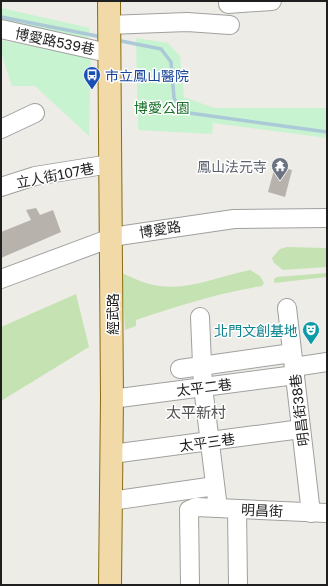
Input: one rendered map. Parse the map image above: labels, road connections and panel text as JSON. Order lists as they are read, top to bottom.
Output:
{
  "streets": {
    "main road": ["經武路"],
    "street": [
      "博愛路539巷",
      "立人街107巷",
      "博愛路",
      "太平二巷",
      "明昌街38巷",
      "太平三巷",
      "明昌街"
    ]
  },
  "crossings": [
    ["博愛路539巷", "經武路"],
    ["立人街107巷", "經武路"],
    ["博愛路", "經武路"],
    ["經武路", "太平二巷"],
    ["經武路", "太平三巷"],
    ["太平二巷", "明昌街38巷"],
    ["明昌街38巷", "太平三巷"],
    ["明昌街38巷", "明昌街"]
  ],
  "districts": ["太平新村"],
  "parks": ["博愛公園"],
  "places": {
    "bus stop": ["市立鳳山醫院"],
    "temple": ["鳳山法元寺"],
    "theatre": ["北門文創基地"]
  }
}
